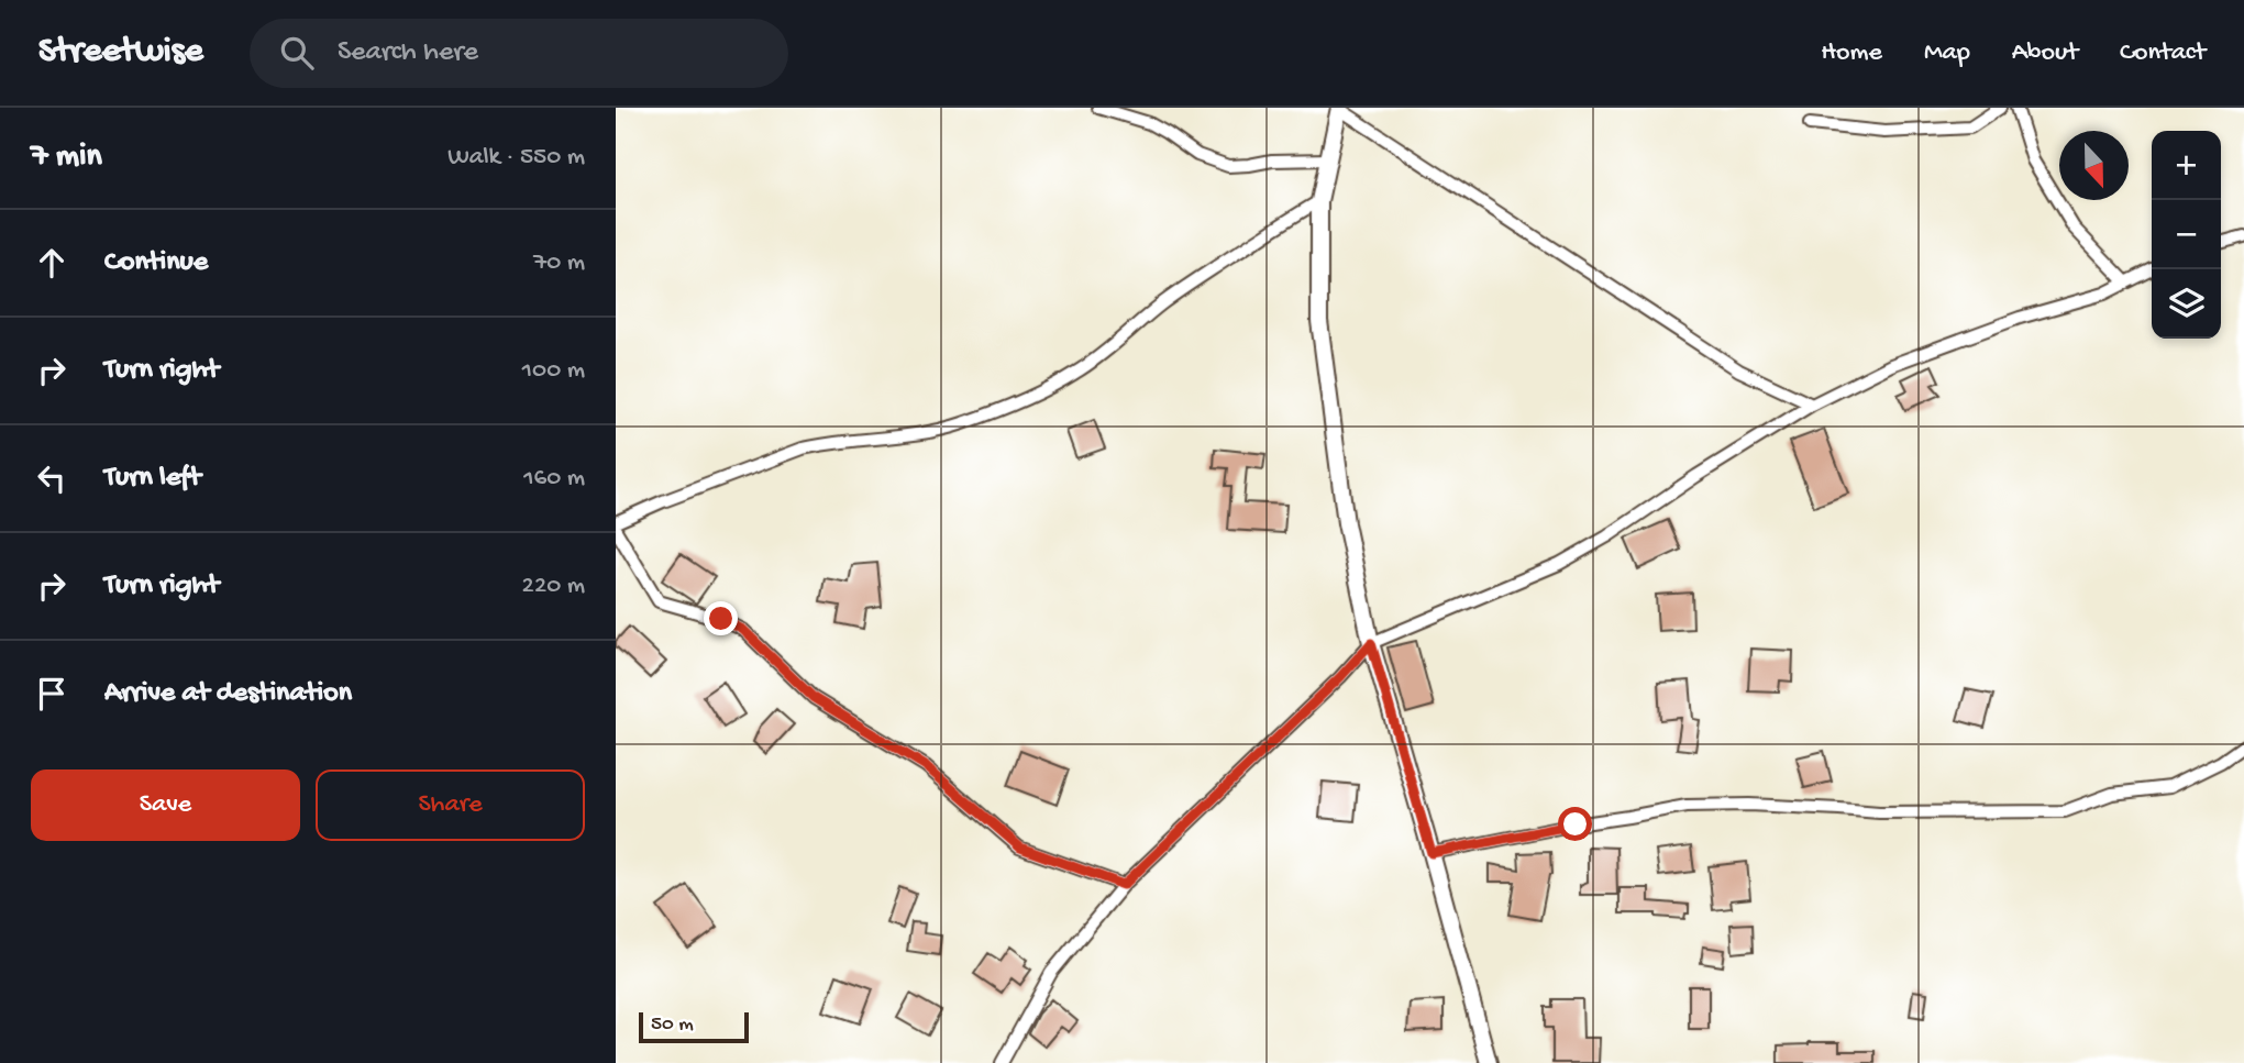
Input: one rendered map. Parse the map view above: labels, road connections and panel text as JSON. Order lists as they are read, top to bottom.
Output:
{
  "scale_bar": "50 m",
  "north": "bottom",
  "page": {
    "header": "Streetwise",
    "search": "Search here",
    "nav": [
      "Home",
      "Map",
      "About",
      "Contact"
    ],
    "heading": ["7 min", "Walk · 550 m"],
    "map_buttons": ["+", "−"],
    "list": [
      ["Continue", "70 m"],
      ["Turn right", "100 m"],
      ["Turn left", "160 m"],
      ["Turn right", "220 m"],
      "Arrive at destination"
    ],
    "buttons": ["Save", "Share"],
    "scale": "50 m"
  }
}
